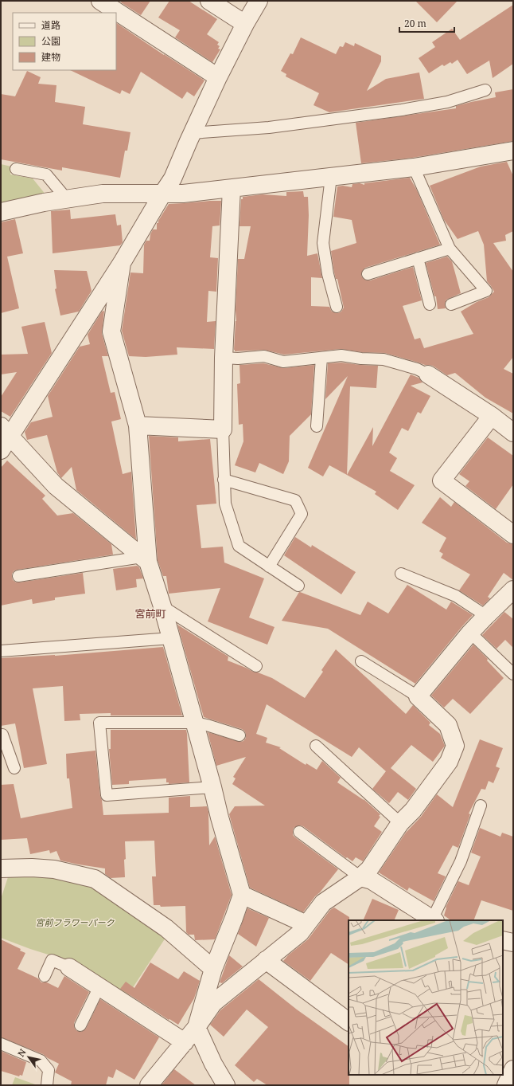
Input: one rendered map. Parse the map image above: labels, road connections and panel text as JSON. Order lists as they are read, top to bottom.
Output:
{
  "districts": ["宮前町"],
  "parks": ["宮前フラワーパーク"],
  "legend": ["道路", "公園", "建物"],
  "scale_bar": "20 m",
  "north": "top left"
}
